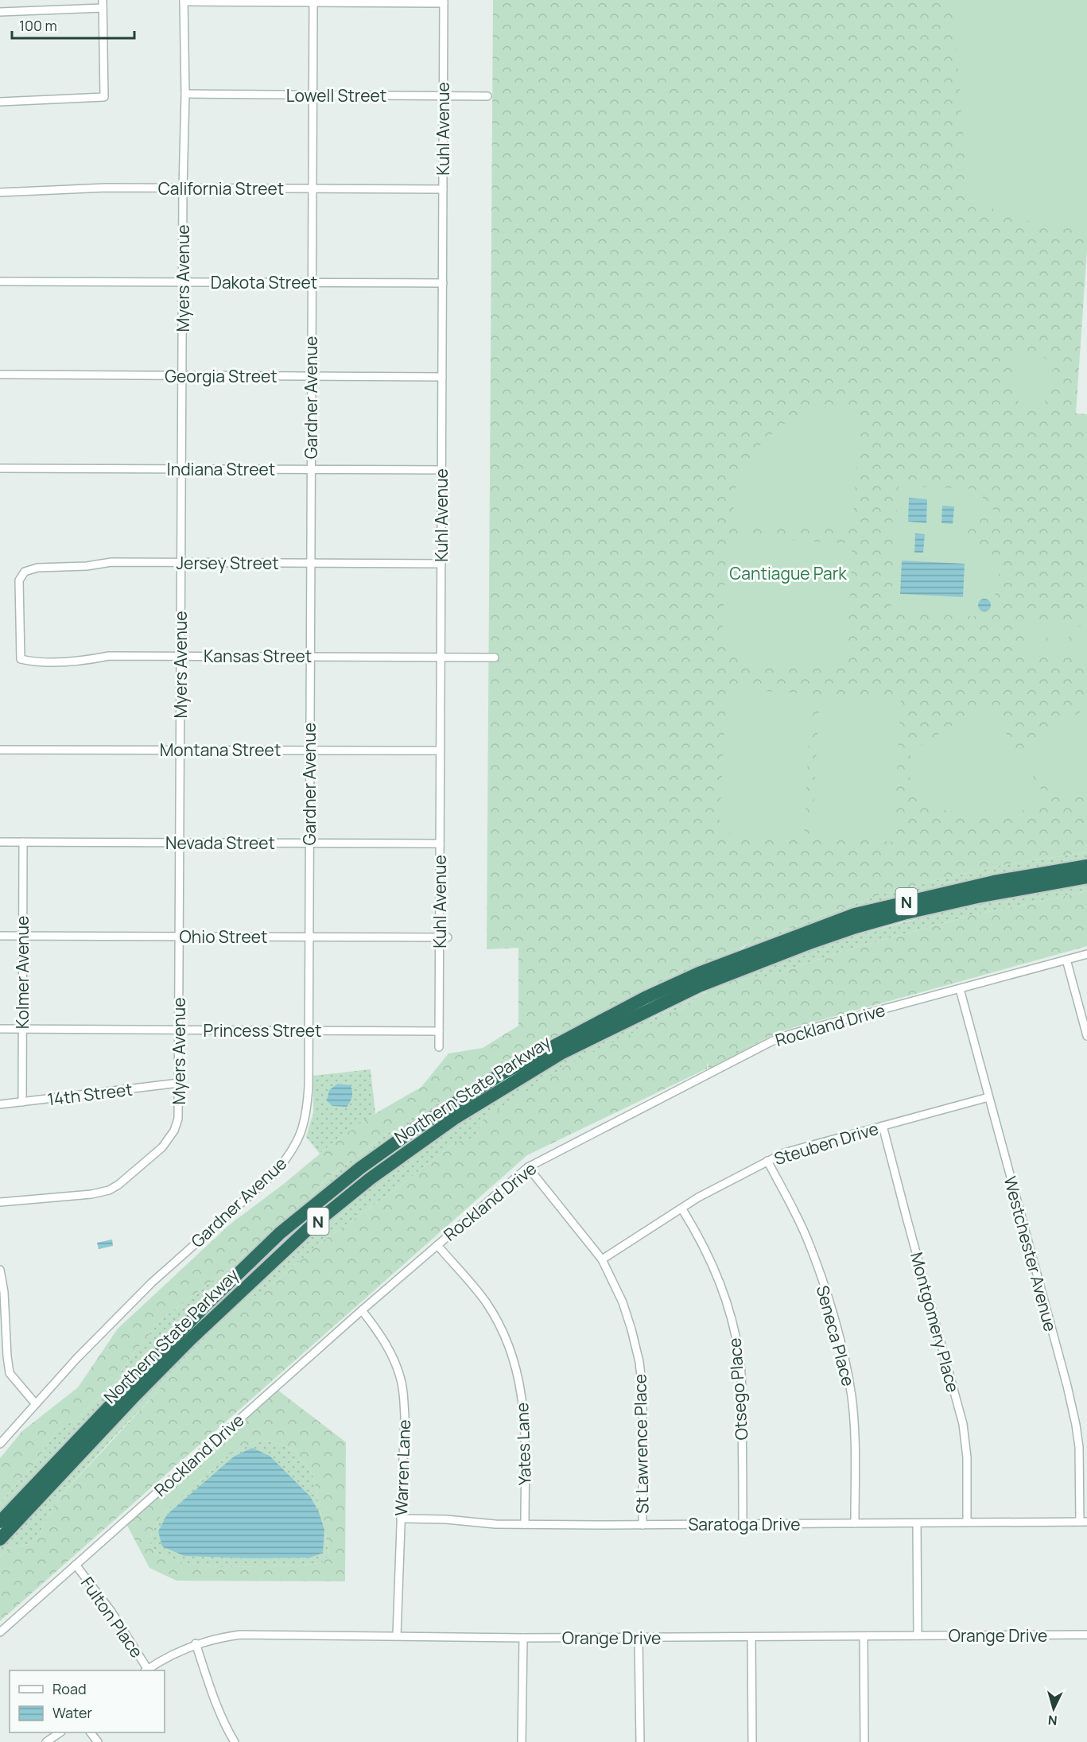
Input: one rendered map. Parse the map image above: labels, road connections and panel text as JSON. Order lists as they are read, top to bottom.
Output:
{
  "streets": {
    "highway": ["N", "Northern State Parkway"],
    "street": [
      "Lowell Street",
      "Kuhl Avenue",
      "California Street",
      "Myers Avenue",
      "Dakota Street",
      "Georgia Street",
      "Gardner Avenue",
      "Indiana Street",
      "Jersey Street",
      "Kansas Street",
      "Montana Street",
      "Nevada Street",
      "Ohio Street",
      "Kolmer Avenue",
      "Rockland Drive",
      "Princess Street",
      "14th Street",
      "Steuben Drive",
      "Westchester Avenue",
      "Montgomery Place",
      "Seneca Place",
      "Otsego Place",
      "Yates Lane",
      "St Lawrence Place",
      "Warren Lane",
      "Saratoga Drive",
      "Fulton Place",
      "Orange Drive"
    ]
  },
  "crossings": [
    ["Lowell Street", "Kuhl Avenue"],
    ["Lowell Street", "Myers Avenue"],
    ["Lowell Street", "Gardner Avenue"],
    ["Kuhl Avenue", "California Street"],
    ["Kuhl Avenue", "Dakota Street"],
    ["Kuhl Avenue", "Georgia Street"],
    ["Kuhl Avenue", "Indiana Street"],
    ["Kuhl Avenue", "Jersey Street"],
    ["Kuhl Avenue", "Kansas Street"],
    ["Kuhl Avenue", "Montana Street"],
    ["Kuhl Avenue", "Nevada Street"],
    ["Kuhl Avenue", "Ohio Street"],
    ["Kuhl Avenue", "Princess Street"],
    ["California Street", "Myers Avenue"],
    ["California Street", "Gardner Avenue"],
    ["Myers Avenue", "Dakota Street"],
    ["Myers Avenue", "Georgia Street"],
    ["Myers Avenue", "Indiana Street"],
    ["Myers Avenue", "Jersey Street"],
    ["Myers Avenue", "Kansas Street"],
    ["Myers Avenue", "Montana Street"],
    ["Myers Avenue", "Nevada Street"],
    ["Myers Avenue", "Ohio Street"],
    ["Myers Avenue", "Princess Street"],
    ["Myers Avenue", "14th Street"],
    ["Dakota Street", "Gardner Avenue"],
    ["Georgia Street", "Gardner Avenue"],
    ["Gardner Avenue", "Indiana Street"],
    ["Gardner Avenue", "Jersey Street"],
    ["Gardner Avenue", "Kansas Street"],
    ["Gardner Avenue", "Montana Street"],
    ["Gardner Avenue", "Nevada Street"],
    ["Gardner Avenue", "Ohio Street"],
    ["Gardner Avenue", "Princess Street"],
    ["Jersey Street", "Kansas Street"],
    ["Nevada Street", "Kolmer Avenue"],
    ["Ohio Street", "Kolmer Avenue"],
    ["Kolmer Avenue", "Princess Street"],
    ["Kolmer Avenue", "14th Street"],
    ["Rockland Drive", "Westchester Avenue"],
    ["Rockland Drive", "Yates Lane"],
    ["Rockland Drive", "St Lawrence Place"],
    ["Rockland Drive", "Warren Lane"],
    ["Rockland Drive", "Fulton Place"],
    ["Steuben Drive", "Westchester Avenue"],
    ["Steuben Drive", "Montgomery Place"],
    ["Steuben Drive", "Seneca Place"],
    ["Steuben Drive", "Otsego Place"],
    ["Steuben Drive", "St Lawrence Place"],
    ["Westchester Avenue", "Saratoga Drive"],
    ["Montgomery Place", "Saratoga Drive"],
    ["Seneca Place", "Saratoga Drive"],
    ["Otsego Place", "Saratoga Drive"],
    ["Yates Lane", "Saratoga Drive"],
    ["St Lawrence Place", "Saratoga Drive"],
    ["Warren Lane", "Saratoga Drive"],
    ["Warren Lane", "Orange Drive"],
    ["Fulton Place", "Orange Drive"]
  ],
  "parks": ["Cantiague Park"],
  "legend": ["Road", "Water"],
  "scale_bar": "100 m",
  "north": "bottom"
}
